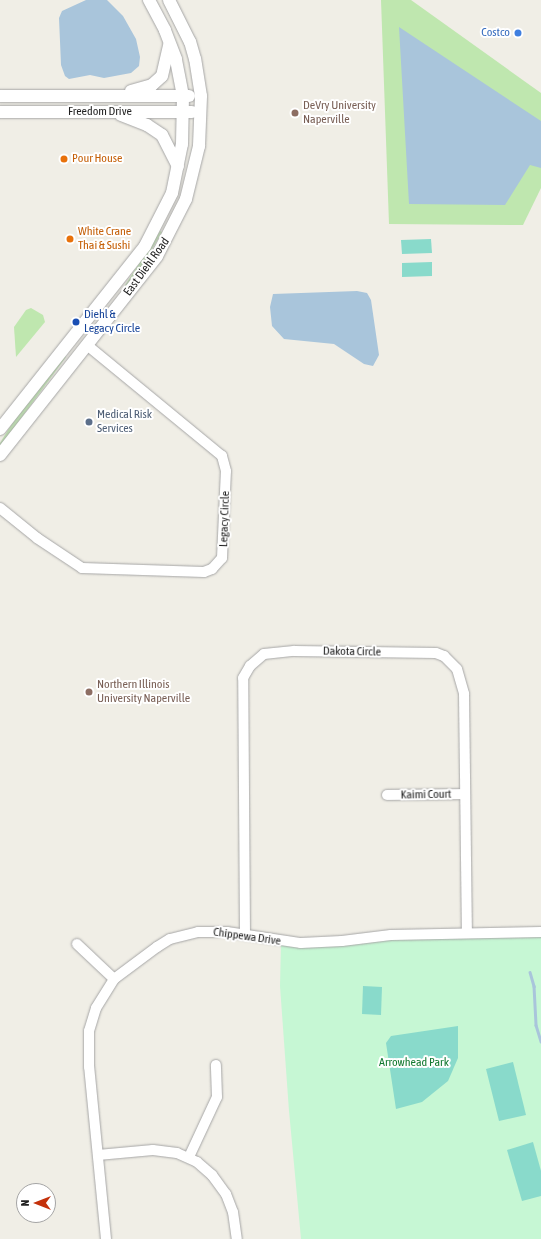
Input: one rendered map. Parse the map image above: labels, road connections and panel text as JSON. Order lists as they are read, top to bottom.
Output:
{
  "streets": {
    "street": [
      "Freedom Drive",
      "East Diehl Road",
      "Legacy Circle",
      "Dakota Circle",
      "Kaimi Court",
      "Chippewa Drive"
    ]
  },
  "crossings": [
    ["Freedom Drive", "East Diehl Road"],
    ["East Diehl Road", "Legacy Circle"],
    ["Dakota Circle", "Kaimi Court"],
    ["Dakota Circle", "Chippewa Drive"]
  ],
  "parks": ["Arrowhead Park"],
  "places": [
    "Costco",
    "DeVry University Naperville",
    "Pour House",
    "White Crane Thai & Sushi",
    "Diehl & Legacy Circle",
    "Medical Risk Services",
    "Northern Illinois University Naperville"
  ],
  "north": "left"
}
